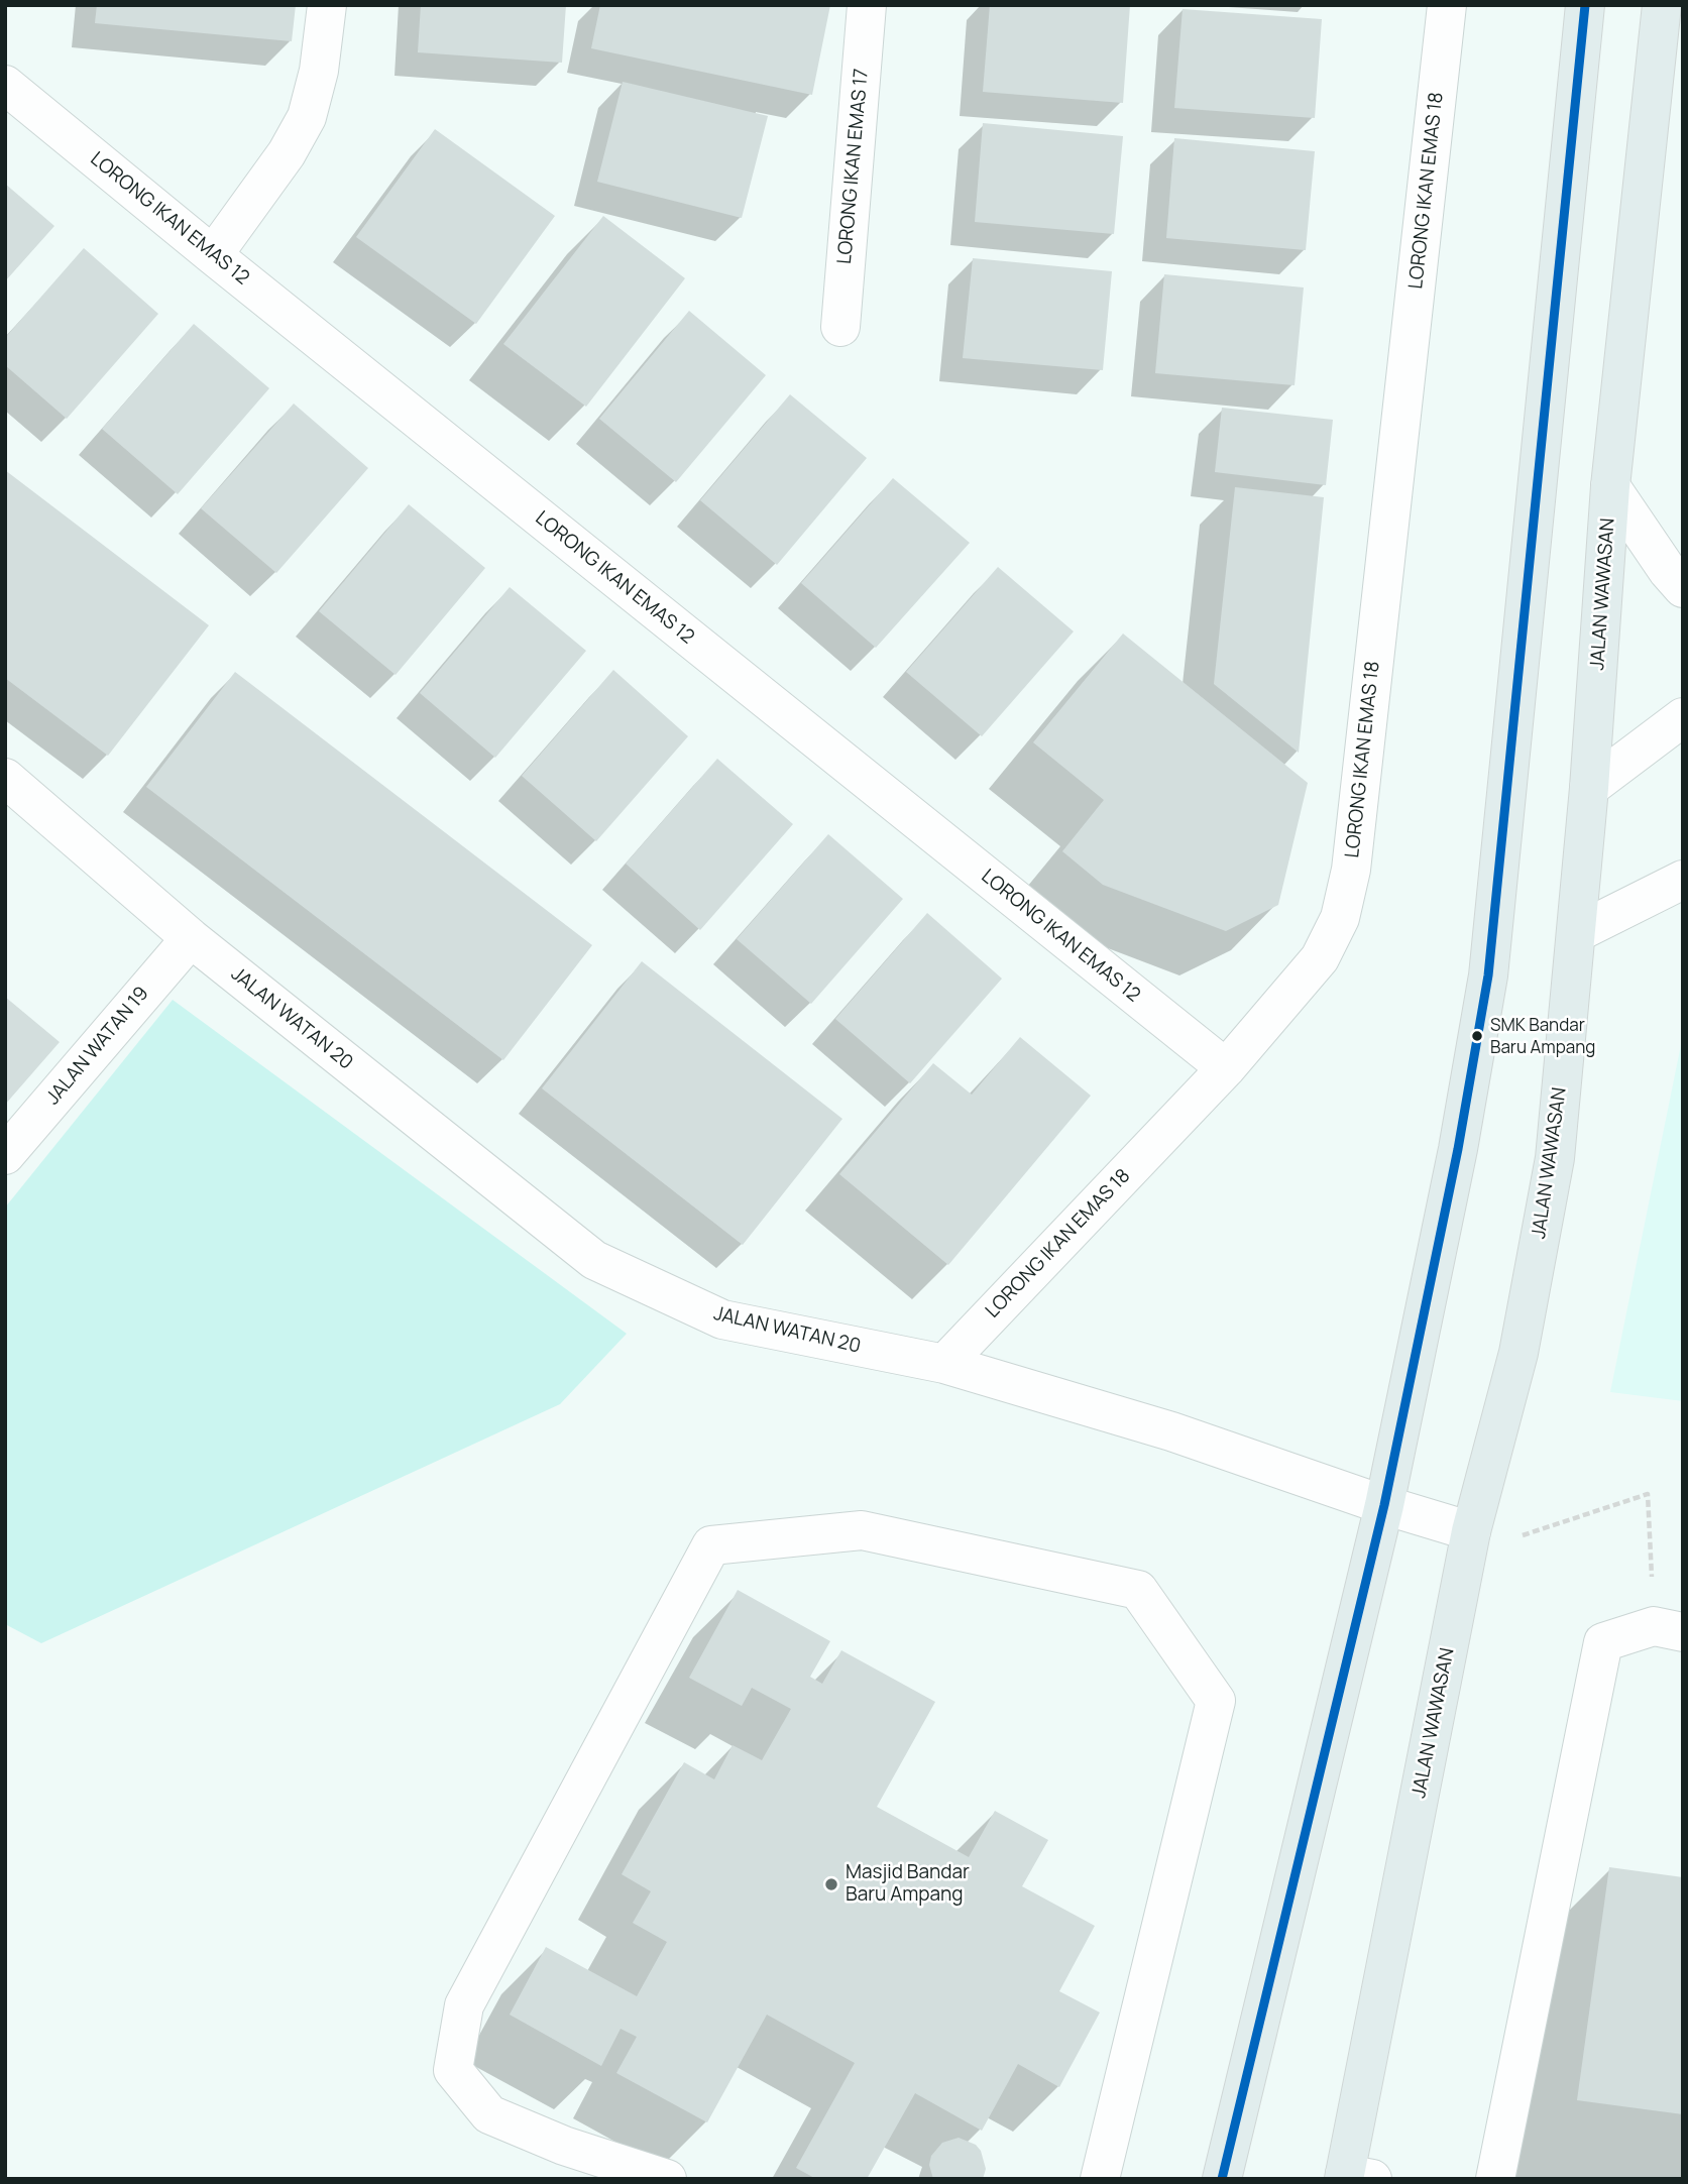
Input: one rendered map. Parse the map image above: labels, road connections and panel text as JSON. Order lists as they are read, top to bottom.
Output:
{
  "streets": {
    "main road": ["JALAN WAWASAN"],
    "street": [
      "LORONG IKAN EMAS 17",
      "LORONG IKAN EMAS 18",
      "LORONG IKAN EMAS 12",
      "JALAN WATAN 20",
      "JALAN WATAN 19"
    ]
  },
  "crossings": [
    ["LORONG IKAN EMAS 18", "LORONG IKAN EMAS 12"],
    ["LORONG IKAN EMAS 18", "JALAN WATAN 20"],
    ["JALAN WAWASAN", "JALAN WATAN 20"],
    ["JALAN WATAN 20", "JALAN WATAN 19"]
  ],
  "places": ["SMK Bandar Baru Ampang", "Masjid Bandar Baru Ampang"]
}
